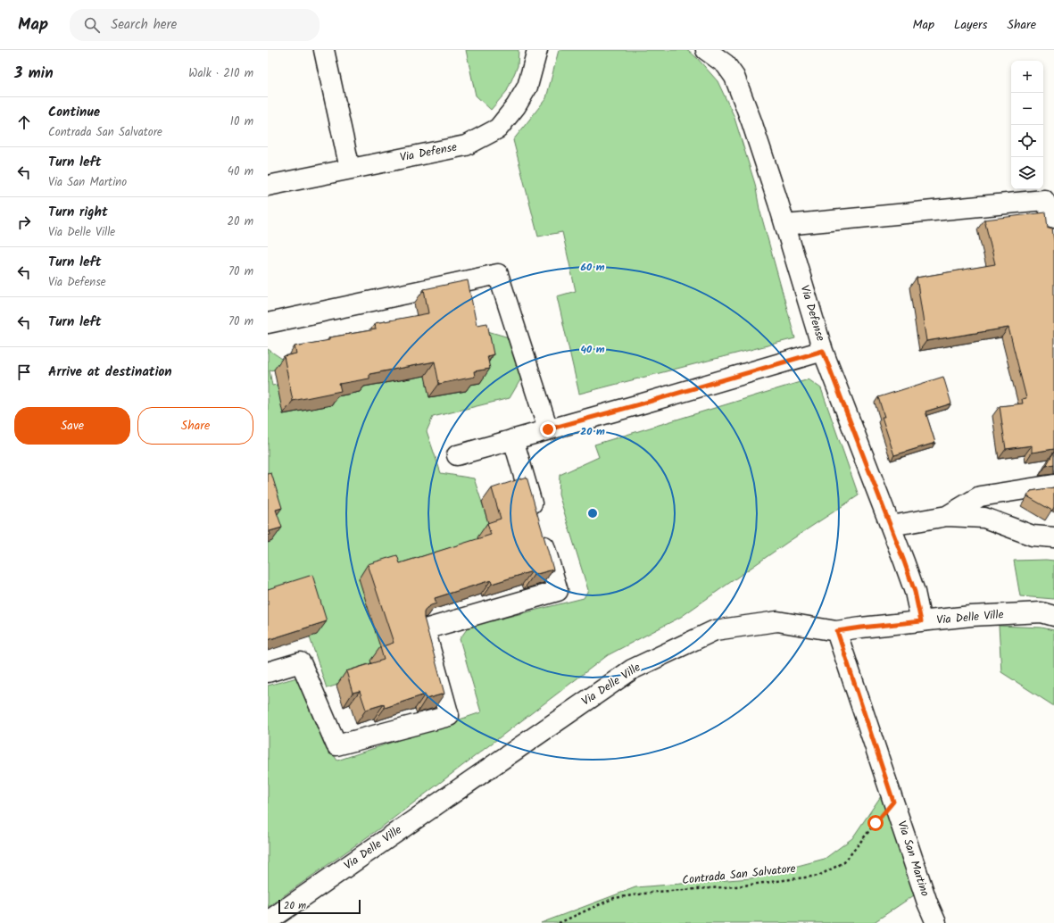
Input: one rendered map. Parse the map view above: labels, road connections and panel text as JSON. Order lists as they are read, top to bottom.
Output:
{
  "streets": {
    "street": ["Via Defense", "Via Delle Ville", "Via San Martino"],
    "path": ["Contrada San Salvatore"]
  },
  "crossings": [
    ["Via Defense", "Via Delle Ville"],
    ["Via Delle Ville", "Via San Martino"],
    ["Via San Martino", "Contrada San Salvatore"]
  ],
  "scale_bar": "20 m",
  "page": {
    "header": "Map",
    "search": "Search here",
    "nav": ["Map", "Layers", "Share"],
    "heading": ["3 min", "Walk · 210 m"],
    "map_buttons": ["+", "−"],
    "list": [
      ["Continue", "Contrada San Salvatore", "10 m"],
      ["Turn left", "Via San Martino", "40 m"],
      ["Turn right", "Via Delle Ville", "20 m"],
      ["Turn left", "Via Defense", "70 m"],
      ["Turn left", "70 m"],
      "Arrive at destination"
    ],
    "buttons": ["Save", "Share"],
    "scale": "20 m"
  },
  "rings": ["60 m", "40 m", "20 m"]
}
